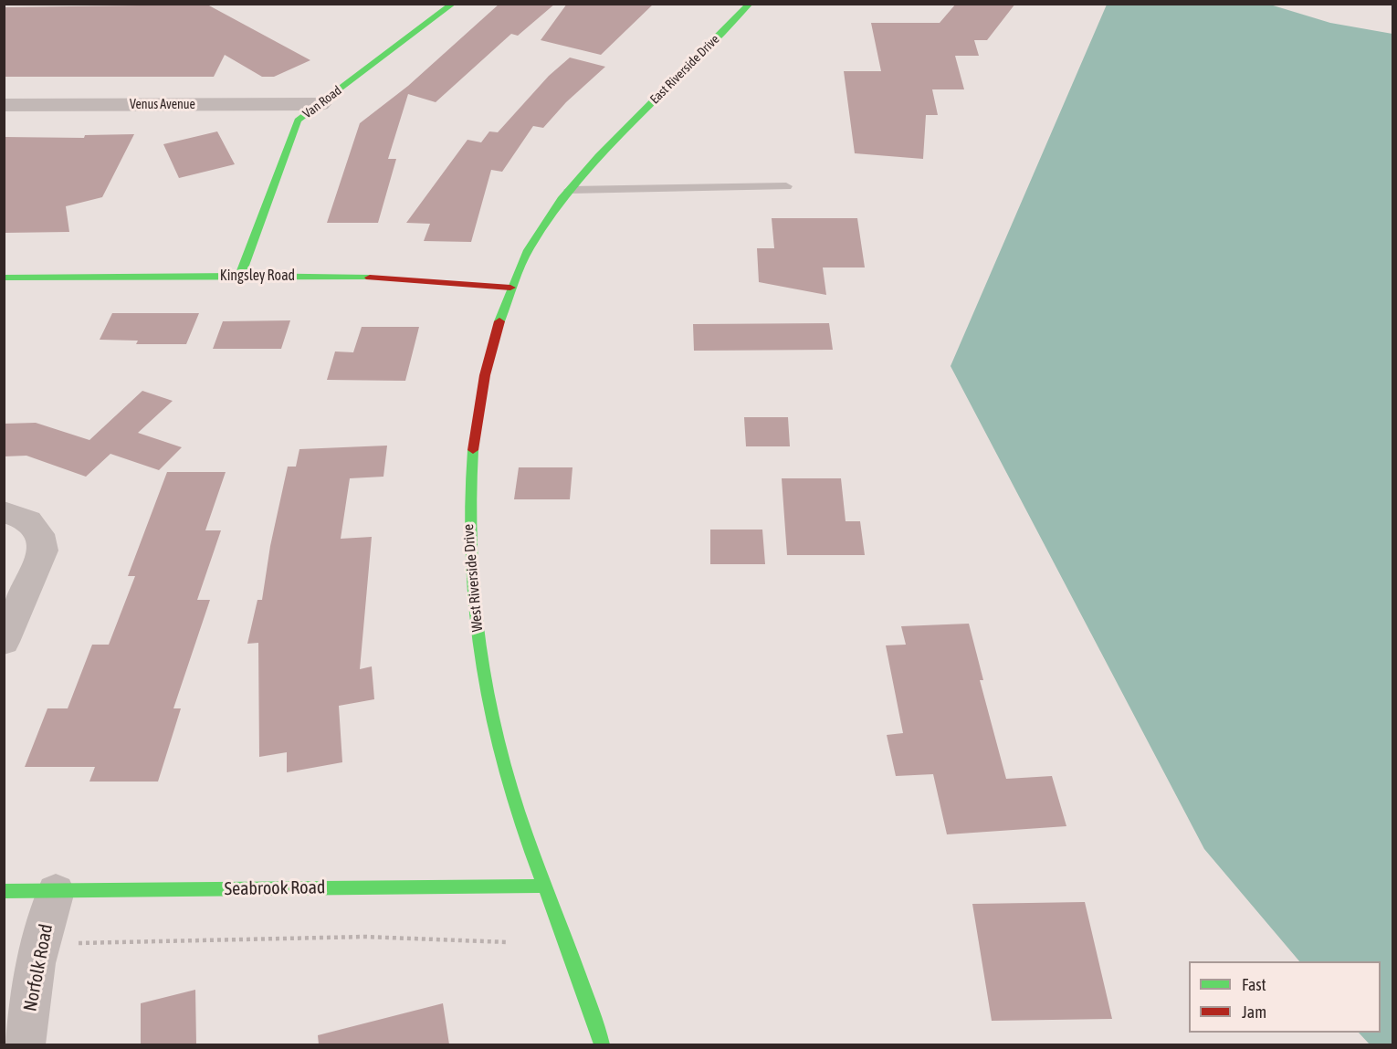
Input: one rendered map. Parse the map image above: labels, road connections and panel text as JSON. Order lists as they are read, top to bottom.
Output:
{
  "streets": {
    "street": [
      "East Riverside Drive",
      "Van Road",
      "Venus Avenue",
      "Kingsley Road",
      "West Riverside Drive",
      "Seabrook Road",
      "Norfolk Road"
    ]
  },
  "crossings": [
    ["East Riverside Drive", "West Riverside Drive"],
    ["Van Road", "Venus Avenue"],
    ["Van Road", "Kingsley Road"],
    ["Kingsley Road", "West Riverside Drive"],
    ["West Riverside Drive", "Seabrook Road"],
    ["Seabrook Road", "Norfolk Road"]
  ],
  "legend": ["Fast", "Jam"]
}
